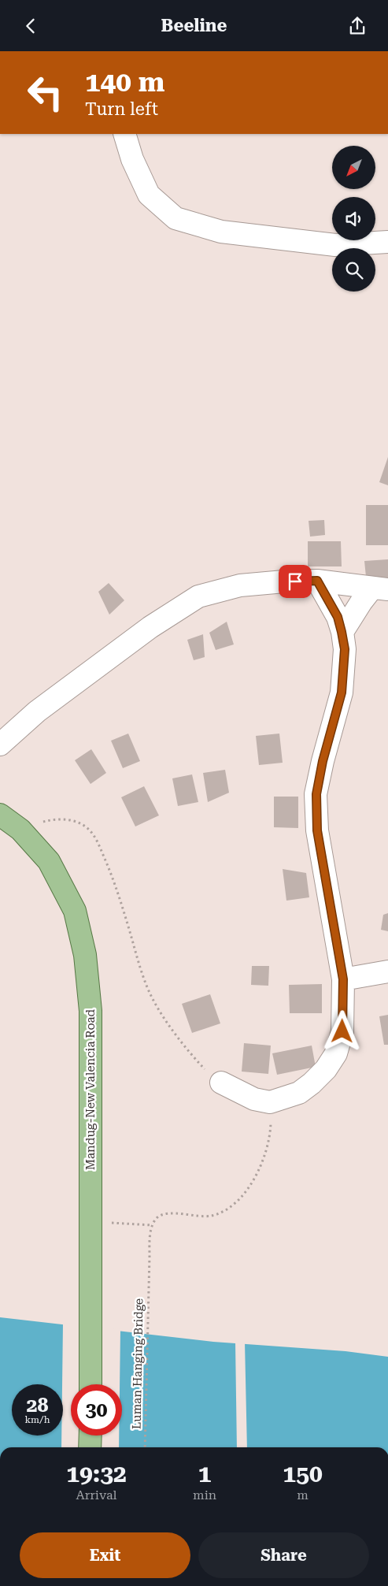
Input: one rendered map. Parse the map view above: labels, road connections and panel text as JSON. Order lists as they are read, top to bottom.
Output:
{
  "streets": {
    "main road": ["Mandug-New Valencia Road"],
    "path": ["Luman Hanging Bridge"]
  },
  "north": "bottom left",
  "page": {
    "header": "Beeline",
    "turn": ["140 m", "Turn left"],
    "speed": "28 km/h",
    "limit": "30",
    "eta": [
      "19:32",
      "Arrival",
      "1",
      "min",
      "150",
      "m"
    ],
    "buttons": ["Exit", "Share"]
  }
}
